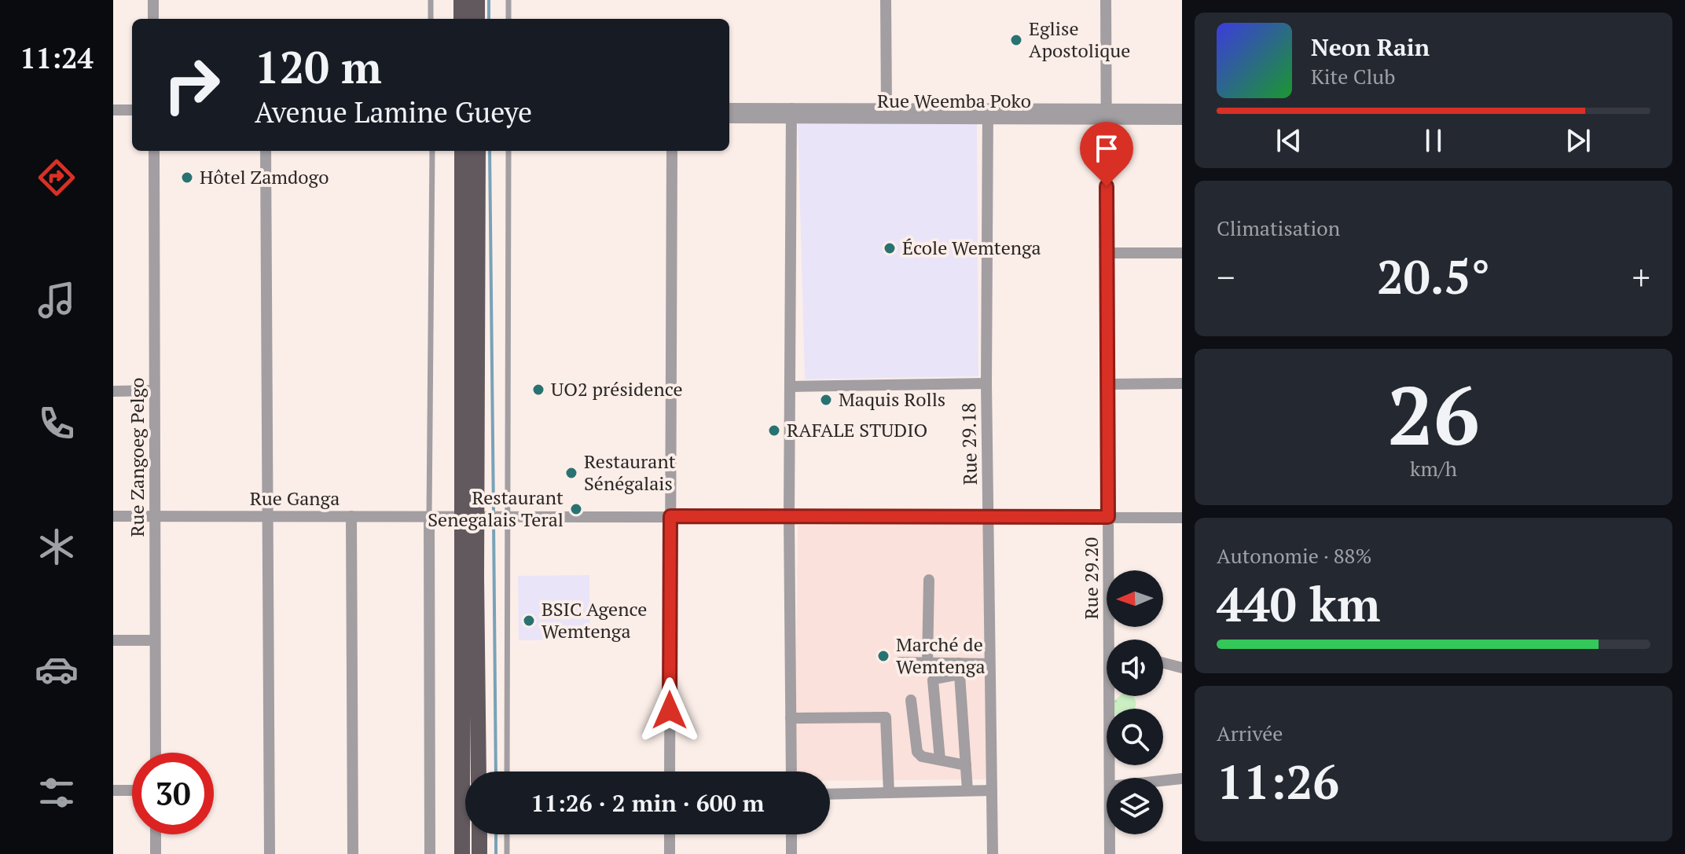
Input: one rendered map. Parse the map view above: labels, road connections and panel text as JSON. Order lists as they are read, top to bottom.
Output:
{
  "streets": {
    "street": [
      "Rue Weemba Poko",
      "Rue 29.18",
      "Rue Zangoeg Pelgo",
      "Rue Ganga",
      "Rue 29.20"
    ]
  },
  "crossings": [
    ["Rue Weemba Poko", "Rue 29.18"],
    ["Rue Weemba Poko", "Rue 29.20"],
    ["Rue 29.18", "Rue Ganga"],
    ["Rue Zangoeg Pelgo", "Rue Ganga"],
    ["Rue Ganga", "Rue 29.20"]
  ],
  "places": [
    "Eglise Apostolique",
    "Hôtel Zamdogo",
    "École Wemtenga",
    "UO2 présidence",
    "Maquis Rolls",
    "RAFALE STUDIO",
    "Restaurant Sénégalais",
    "Restaurant Senegalais Teral",
    "BSIC Agence Wemtenga",
    "Marché de Wemtenga"
  ],
  "north": "left",
  "page": {
    "tabs": "11:24",
    "turn": ["120 m", "Avenue Lamine Gueye"],
    "song": ["Neon Rain", "Kite Club"],
    "tile": [
      "Climatisation",
      ["26", "km/h"],
      ["Autonomie · 88%", "440 km"],
      ["Arrivée", "11:26"]
    ],
    "heat": ["−", "20.5°", "+"],
    "limit": "30",
    "trip": "11:26 · 2 min · 600 m"
  }
}
